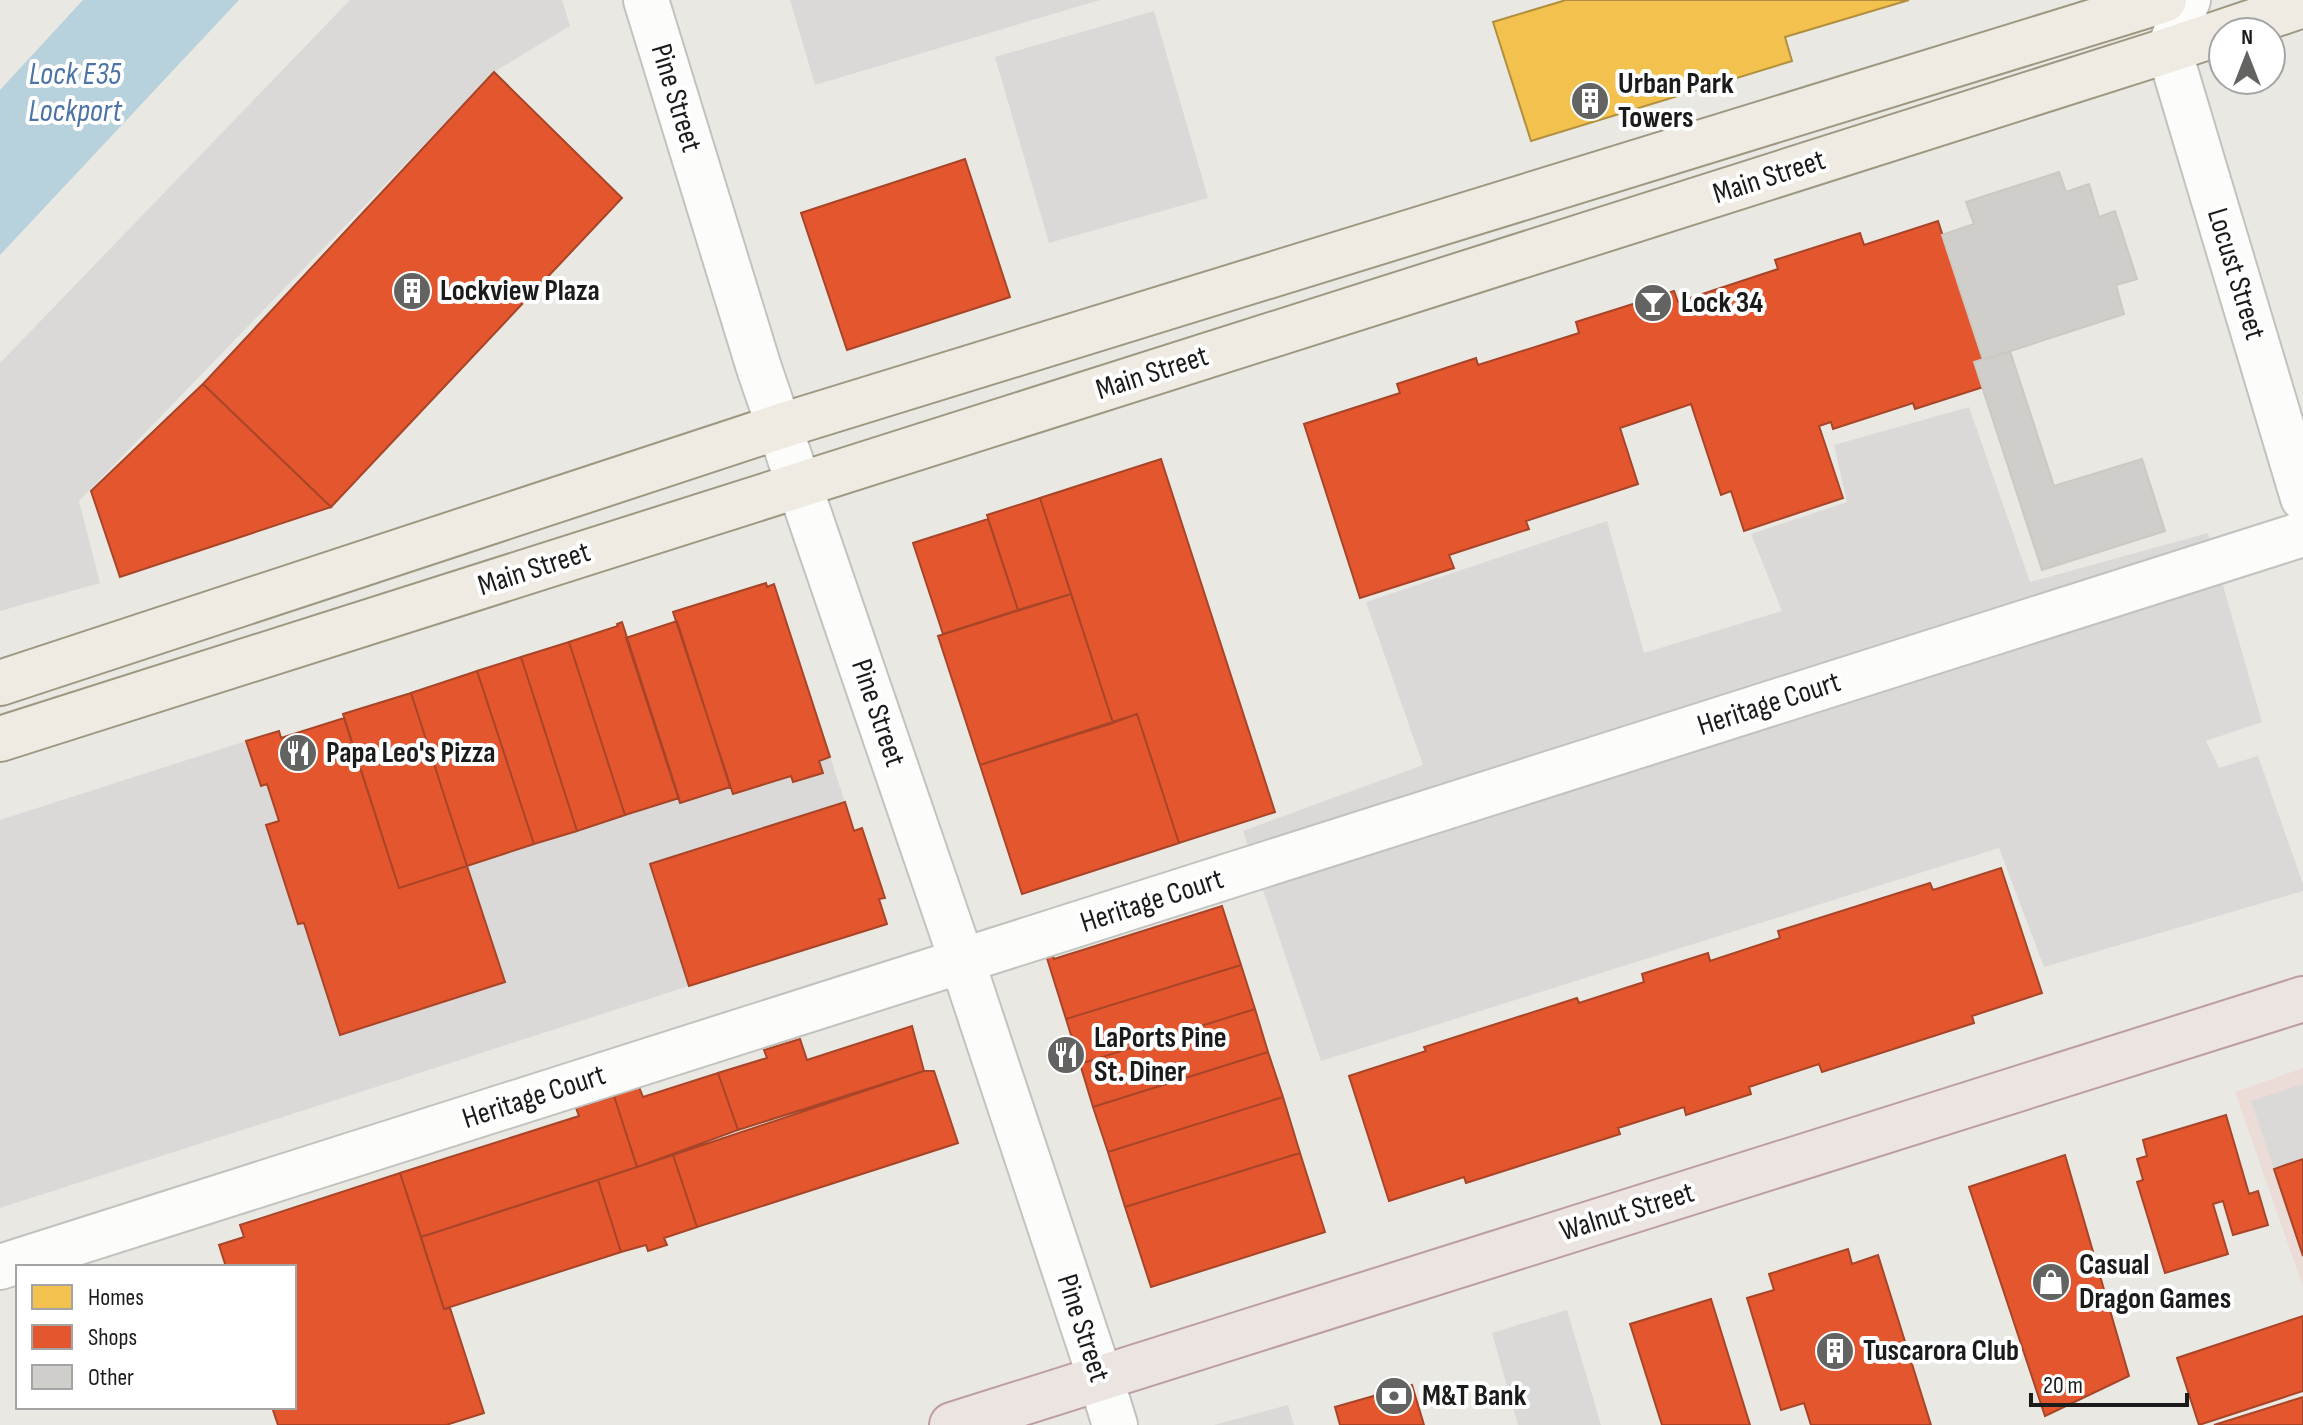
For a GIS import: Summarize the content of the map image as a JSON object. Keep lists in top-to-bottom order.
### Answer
{
  "streets": {
    "highway": ["Walnut Street"],
    "main road": ["Main Street"],
    "street": ["Pine Street", "Locust Street", "Heritage Court"]
  },
  "crossings": [
    ["Pine Street", "Main Street"],
    ["Pine Street", "Heritage Court"],
    ["Pine Street", "Walnut Street"],
    ["Main Street", "Locust Street"]
  ],
  "water": ["Lock E35 Lockport"],
  "places": {
    "building": ["Urban Park Towers", "Lockview Plaza", "Tuscarora Club"],
    "bar": ["Lock 34"],
    "restaurant": ["Papa Leo's Pizza", "LaPorts Pine St. Diner"],
    "shop": ["Casual Dragon Games"],
    "bank": ["M&T Bank"]
  },
  "legend": ["Homes", "Shops", "Other"],
  "scale_bar": "20 m",
  "north": "top"
}
